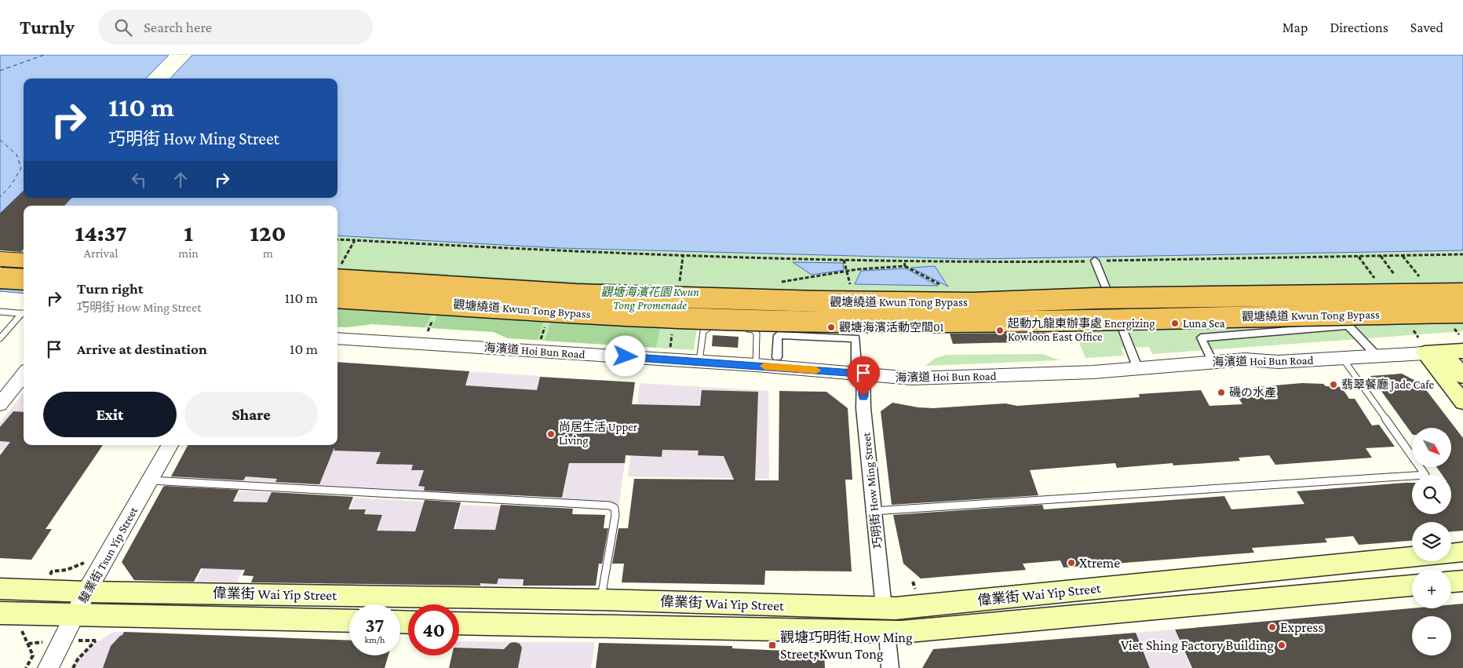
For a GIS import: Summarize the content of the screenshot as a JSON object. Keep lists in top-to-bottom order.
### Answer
{
  "streets": {
    "highway": ["觀塘繞道 Kwun Tong Bypass"],
    "main road": ["海濱道 Hoi Bun Road", "偉業街 Wai Yip Street"],
    "street": ["巧明街 How Ming Street", "駿業街 Tsun Yip Street"]
  },
  "crossings": [
    ["海濱道 Hoi Bun Road", "巧明街 How Ming Street"],
    ["巧明街 How Ming Street", "偉業街 Wai Yip Street"],
    ["駿業街 Tsun Yip Street", "偉業街 Wai Yip Street"]
  ],
  "parks": ["觀塘海濱花園 Kwun Tong Promenade"],
  "places": {
    "other": [
      "Luna Sea",
      "觀塘海濱活動空間01",
      "起動九龍東辦事處 Energizing Kowloon East Office",
      "翡翠餐廳 Jade Cafe",
      "磯の水產",
      "尚居生活 Upper Living",
      "Xtreme",
      "Express",
      "Viet Shing Factory Building"
    ],
    "transit": ["觀塘巧明街 How Ming Street, Kwun Tong"]
  },
  "north": "bottom right",
  "page": {
    "header": "Turnly",
    "search": "Search here",
    "nav": ["Map", "Directions", "Saved"],
    "turn": ["110 m", "巧明街 How Ming Street"],
    "eta": [
      "14:37",
      "Arrival",
      "1",
      "min",
      "120",
      "m"
    ],
    "list": [
      {
        "name": "Turn right",
        "note": "巧明街 How Ming Street",
        "value": "110 m"
      },
      {
        "name": "Arrive at destination",
        "value": "10 m"
      }
    ],
    "buttons": ["Exit", "Share"],
    "map_buttons": ["+", "−"],
    "speed": "37 km/h",
    "limit": "40"
  }
}
